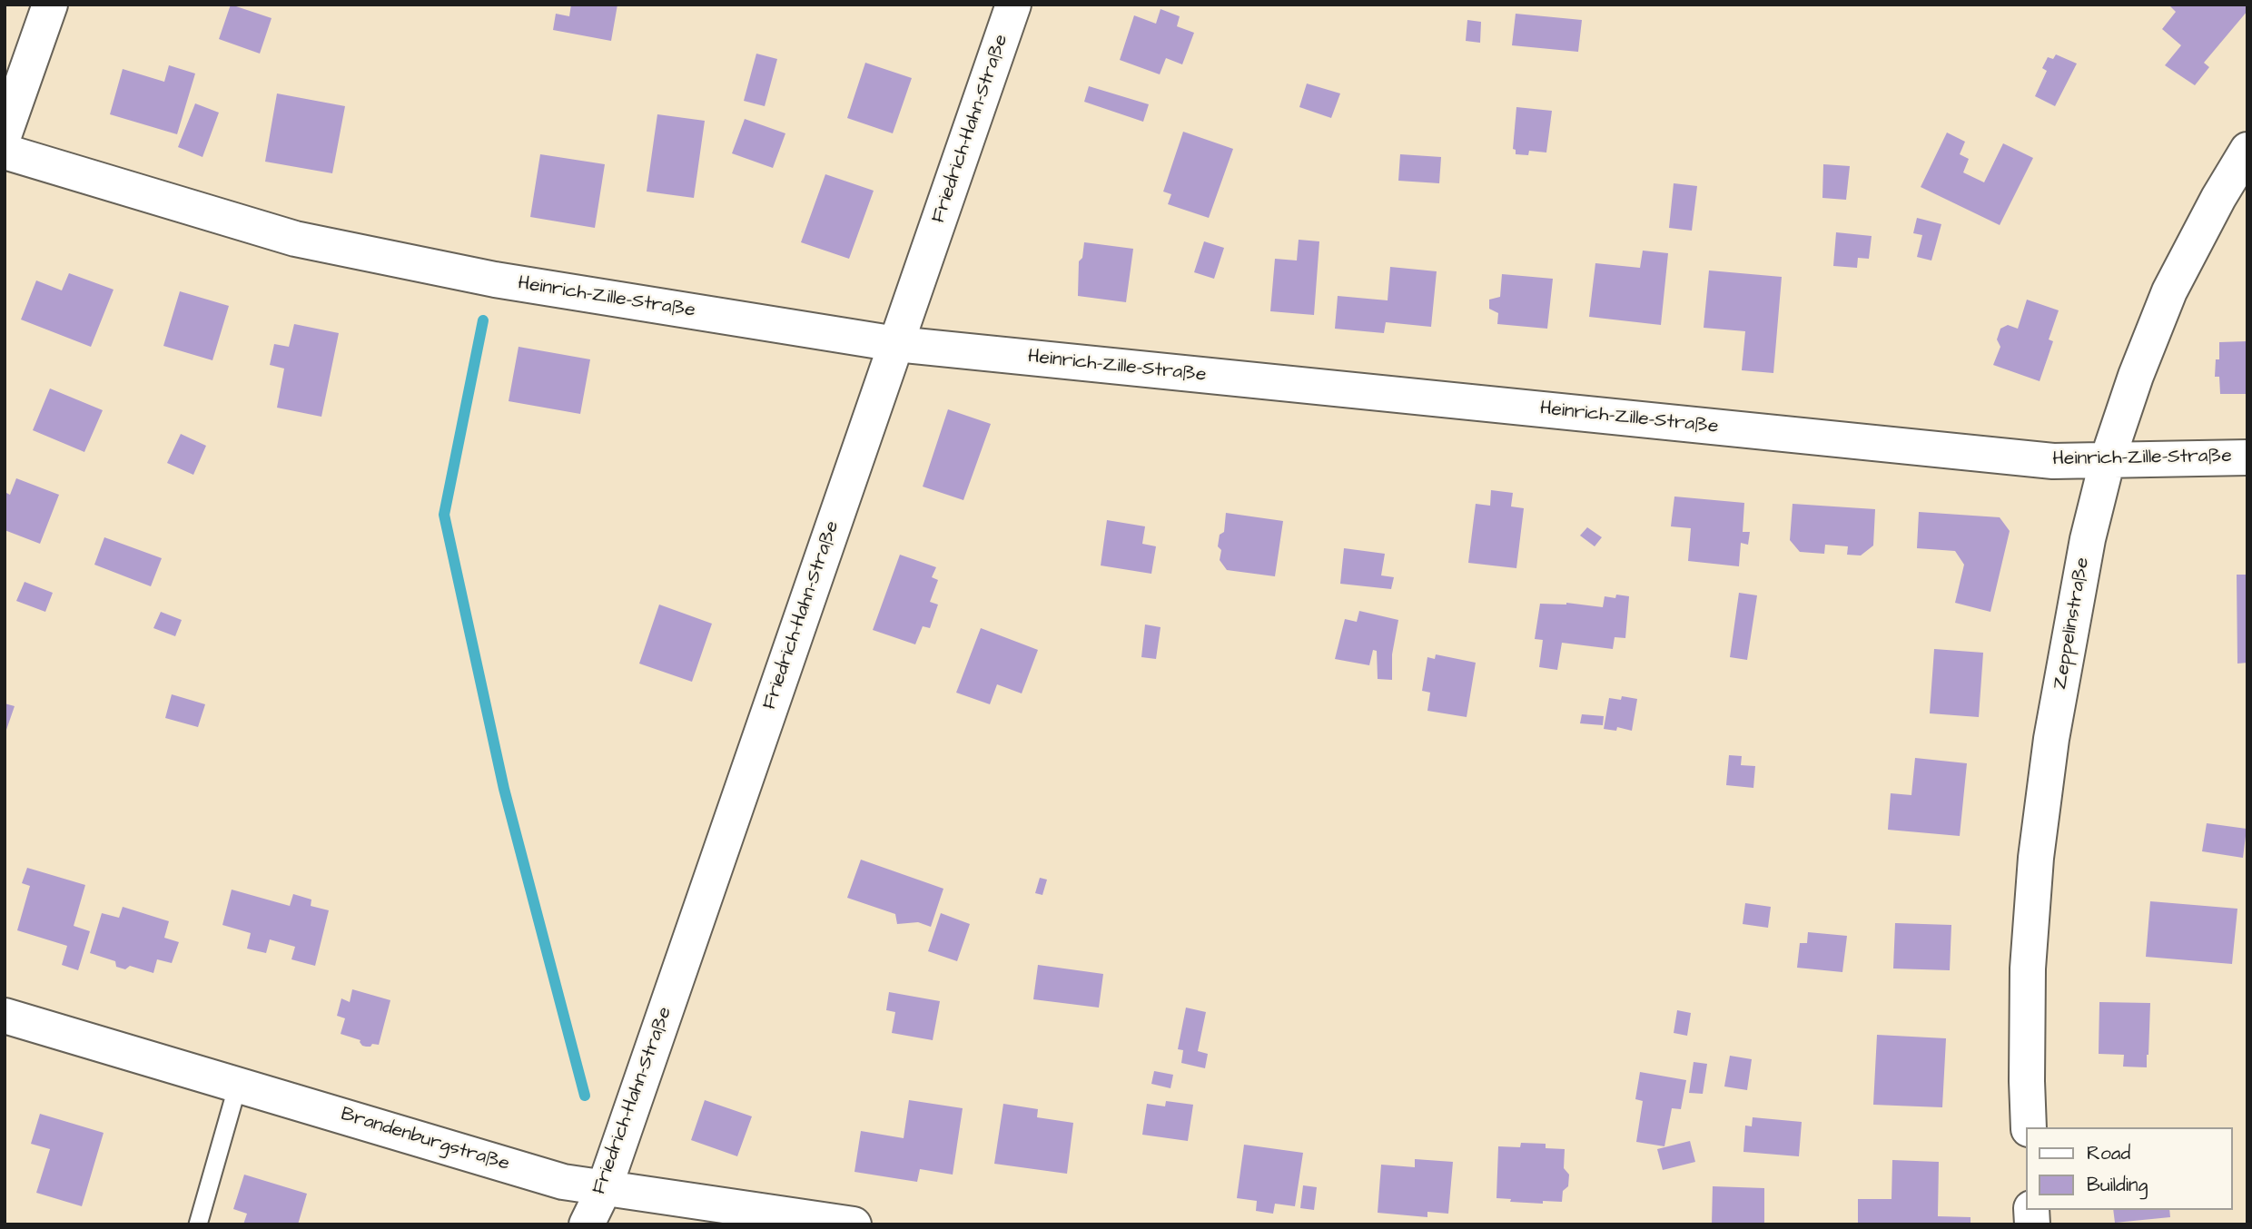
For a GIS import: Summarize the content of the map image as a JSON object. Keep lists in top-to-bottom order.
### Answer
{
  "streets": {
    "street": [
      "Friedrich-Hahn-Straße",
      "Heinrich-Zille-Straße",
      "Zeppelinstraße",
      "Brandenburgstraße"
    ]
  },
  "crossings": [
    ["Friedrich-Hahn-Straße", "Heinrich-Zille-Straße"],
    ["Friedrich-Hahn-Straße", "Brandenburgstraße"],
    ["Heinrich-Zille-Straße", "Zeppelinstraße"]
  ],
  "legend": ["Road", "Building"]
}
